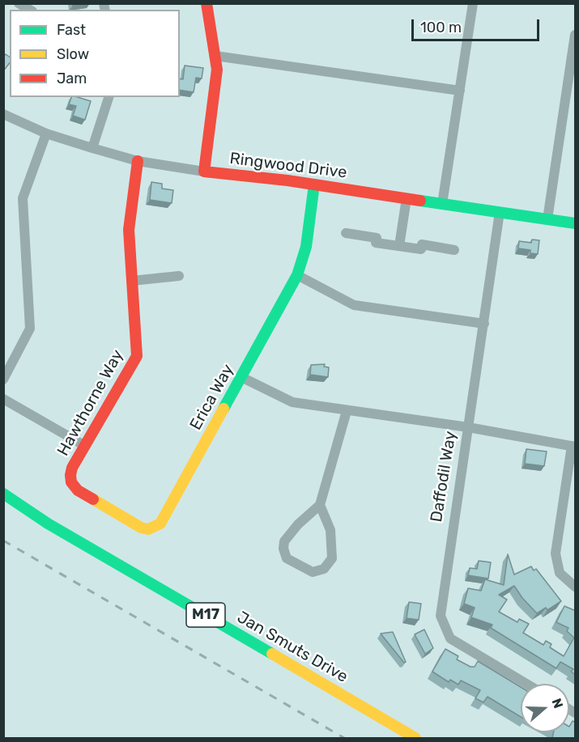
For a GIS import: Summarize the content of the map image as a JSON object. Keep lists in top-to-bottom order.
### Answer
{
  "streets": {
    "street": [
      "Ringwood Drive",
      "Erica Way",
      "Hawthorne Way",
      "Daffodil Way",
      "M17",
      "Jan Smuts Drive"
    ]
  },
  "crossings": [
    ["Ringwood Drive", "Erica Way"],
    ["Ringwood Drive", "Hawthorne Way"],
    ["Ringwood Drive", "Daffodil Way"],
    ["Erica Way", "Hawthorne Way"]
  ],
  "legend": ["Fast", "Slow", "Jam"],
  "scale_bar": "100 m",
  "north": "right"
}
